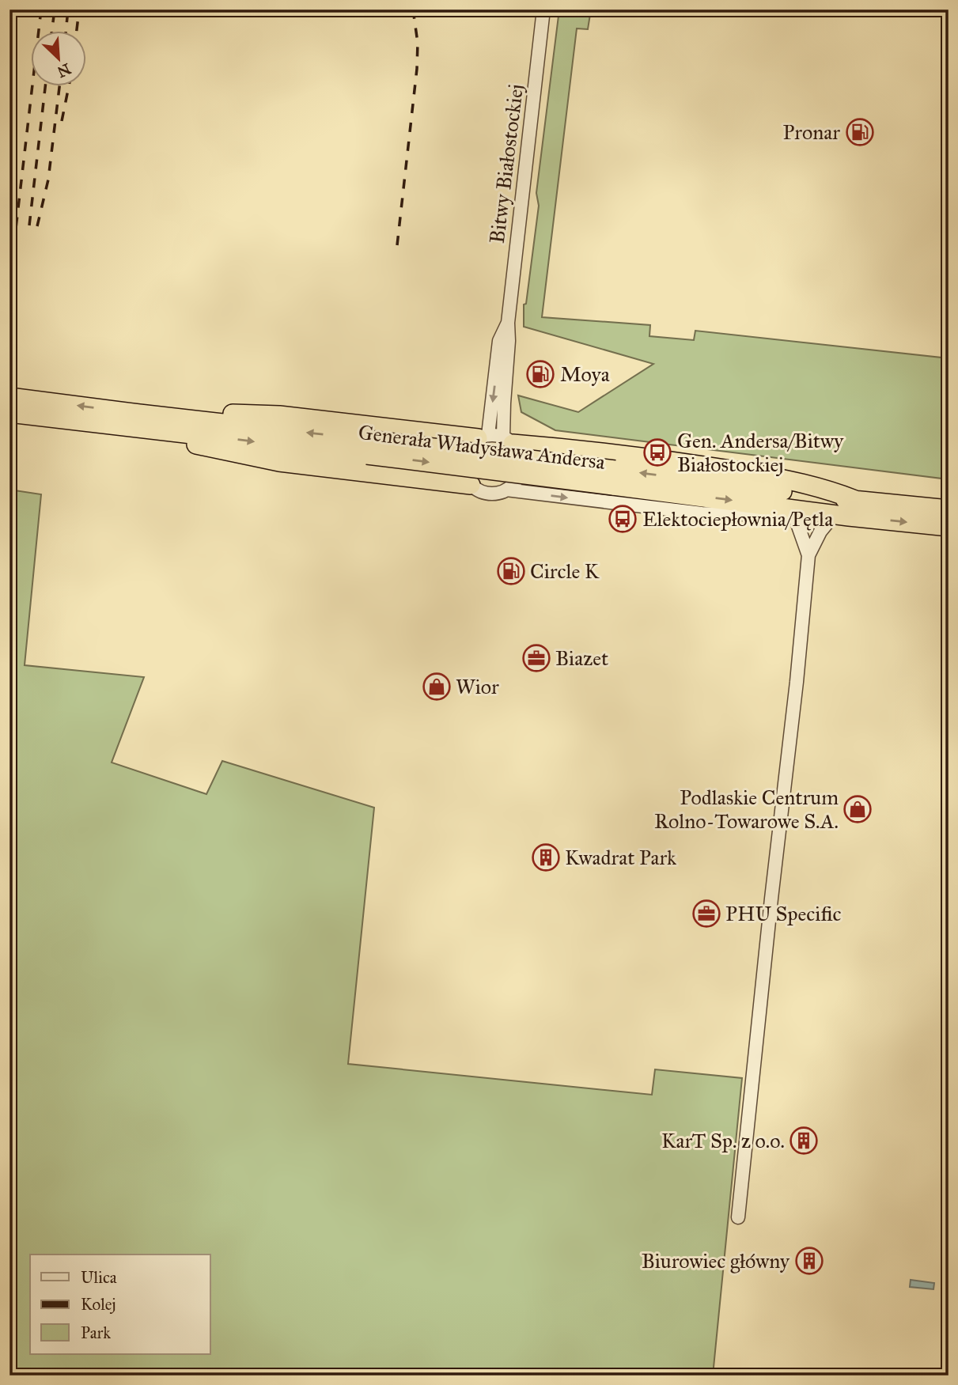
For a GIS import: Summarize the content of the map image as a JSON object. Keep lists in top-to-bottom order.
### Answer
{
  "streets": {
    "highway": ["Generała Władysława Andersa"],
    "street": ["Bitwy Białostockiej"]
  },
  "places": {
    "fuel station": ["Pronar", "Moya", "Circle K"],
    "bus stop": ["Gen. Andersa/Bitwy Białostockiej", "Elektociepłownia/Pętla"],
    "office": ["Biazet", "PHU Specific"],
    "shop": ["Wior", "Podlaskie Centrum Rolno-Towarowe S.A."],
    "building": ["Kwadrat Park", "KarT Sp. z o.o.", "Biurowiec główny"]
  },
  "legend": ["Ulica", "Kolej", "Park"],
  "north": "bottom right"
}
